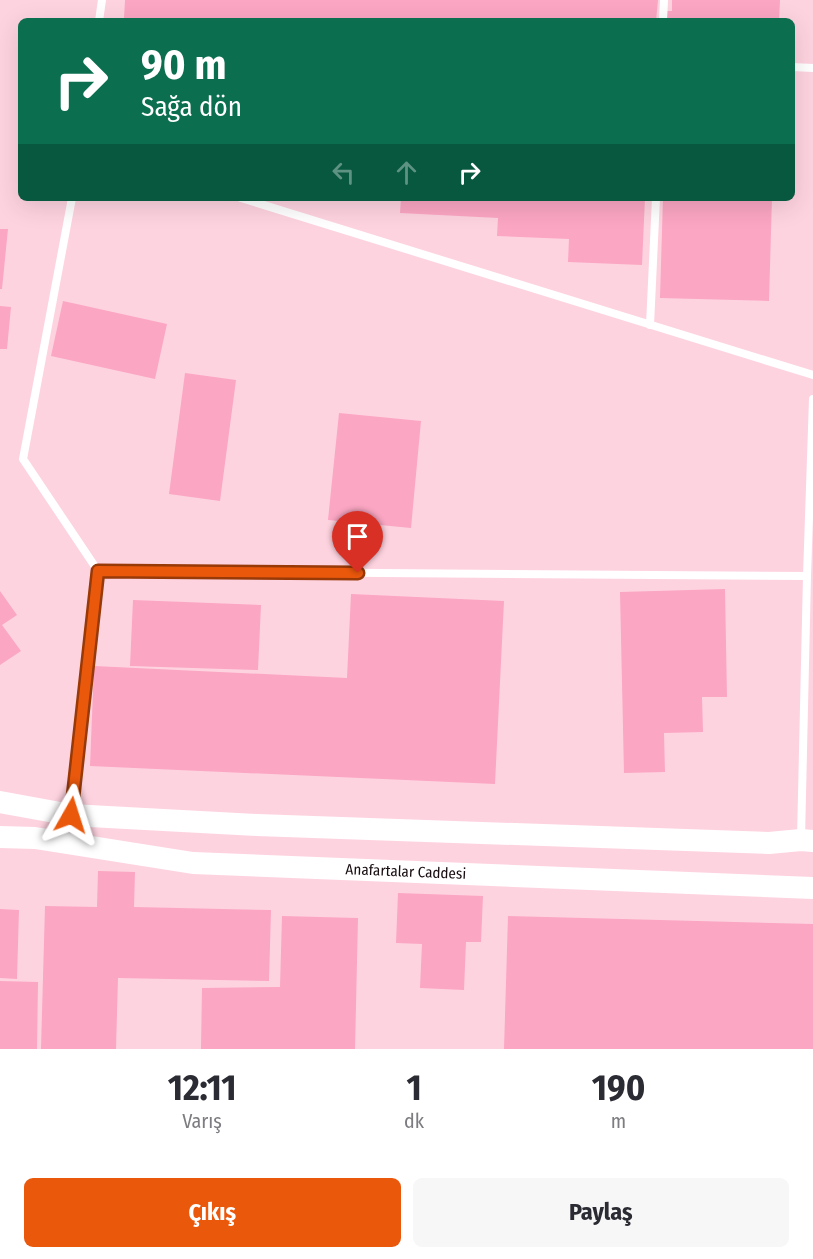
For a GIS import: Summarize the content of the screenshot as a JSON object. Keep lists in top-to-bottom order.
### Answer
{
  "streets": {
    "main road": ["Anafartalar Caddesi"]
  },
  "page": {
    "turn": ["90 m", "Sağa dön"],
    "eta": [
      "12:11",
      "Varış",
      "1",
      "dk",
      "190",
      "m"
    ],
    "buttons": ["Çıkış", "Paylaş"]
  }
}
